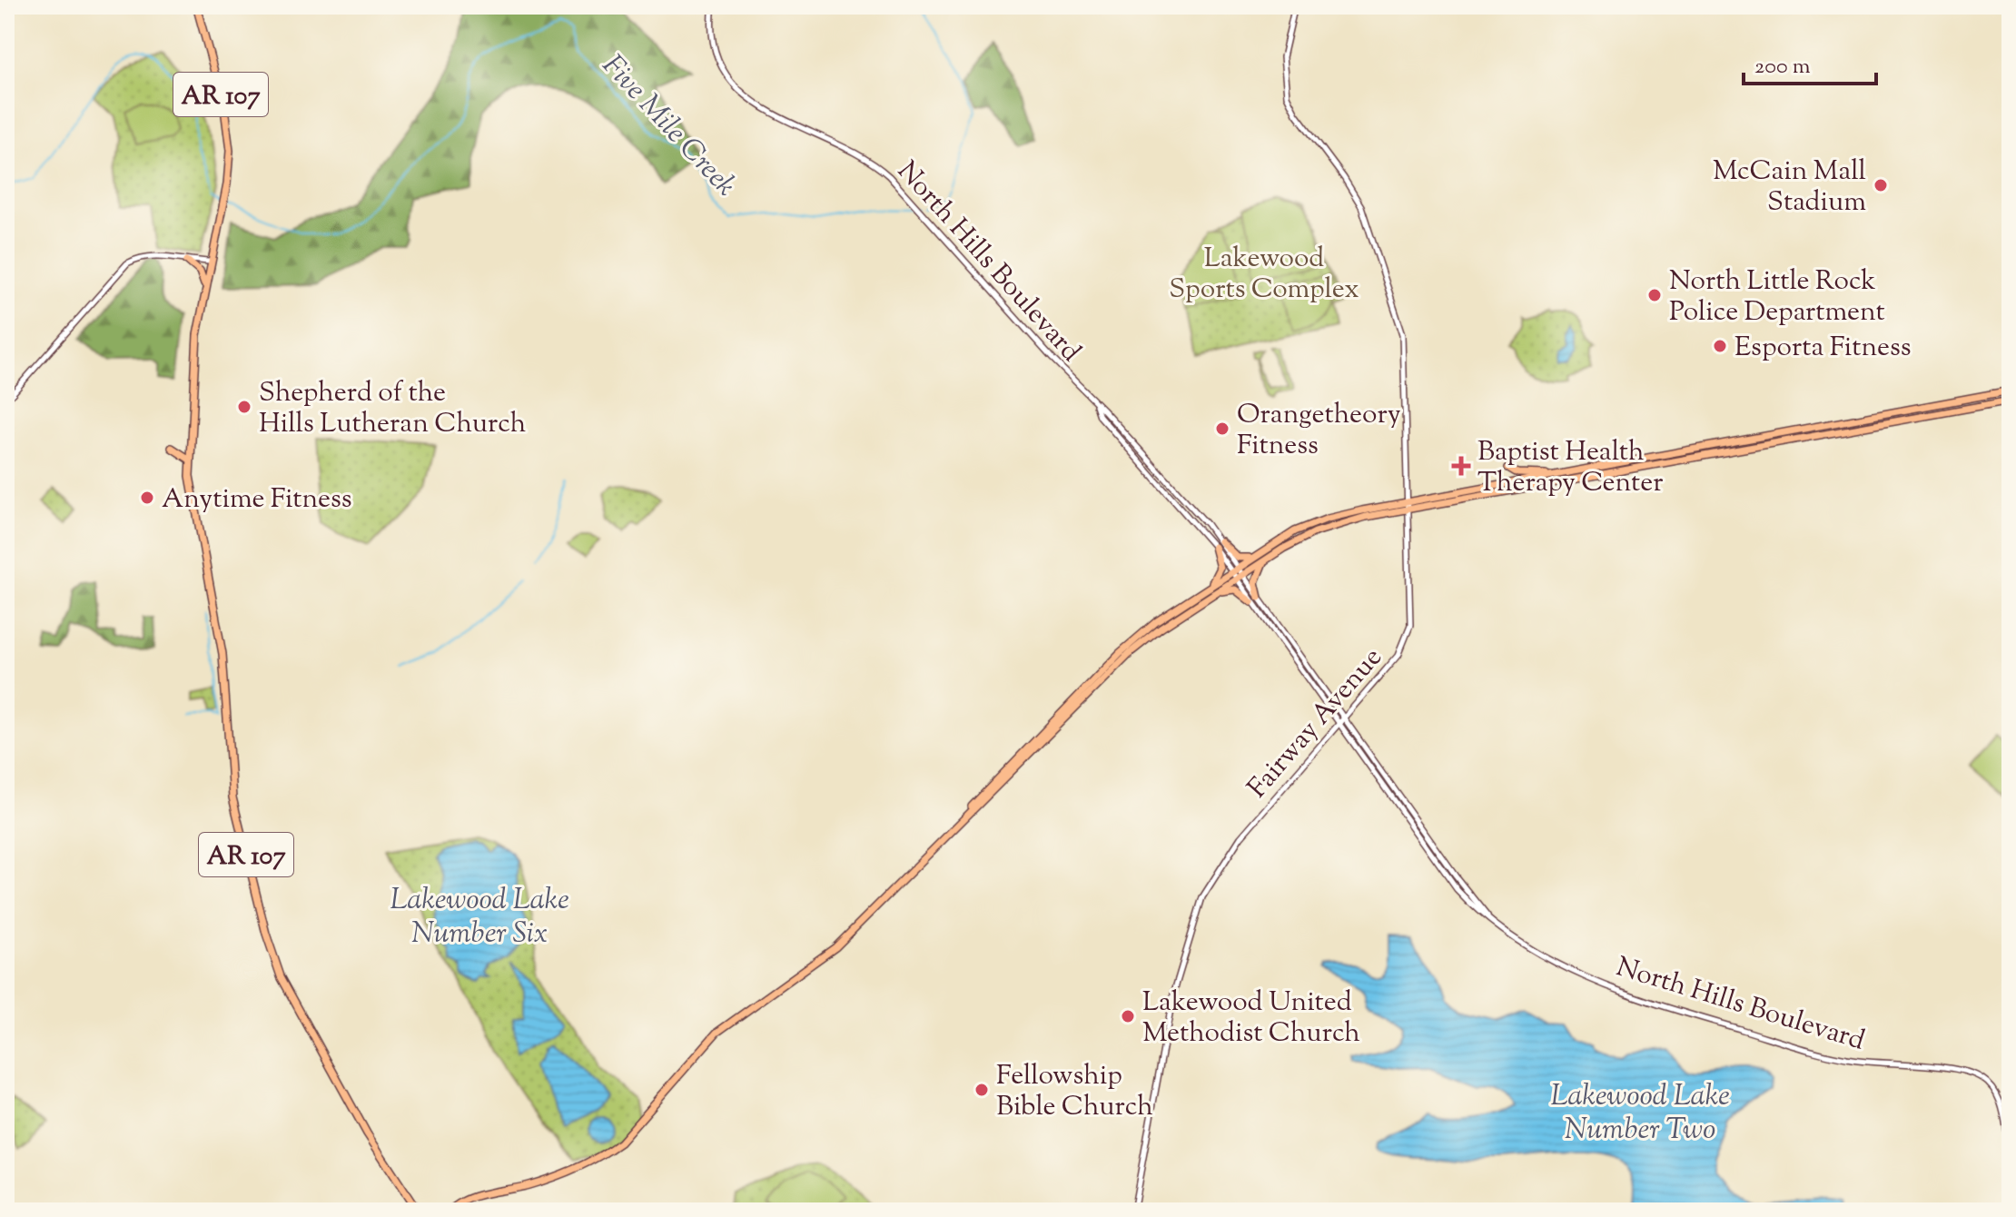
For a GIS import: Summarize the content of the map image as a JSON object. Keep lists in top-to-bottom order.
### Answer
{
  "streets": {
    "main road": ["AR 107"],
    "street": ["North Hills Boulevard", "Fairway Avenue"]
  },
  "crossings": [
    ["North Hills Boulevard", "Fairway Avenue"]
  ],
  "water": ["Five Mile Creek", "Lakewood Lake Number Six", "Lakewood Lake Number Two"],
  "parks": ["Lakewood Sports Complex"],
  "places": {
    "other": [
      "McCain Mall Stadium",
      "North Little Rock Police Department",
      "Esporta Fitness",
      "Shepherd of the Hills Lutheran Church",
      "Orangetheory Fitness",
      "Anytime Fitness",
      "Lakewood United Methodist Church",
      "Fellowship Bible Church"
    ],
    "health": ["Baptist Health Therapy Center"]
  },
  "scale_bar": "200 m"
}
